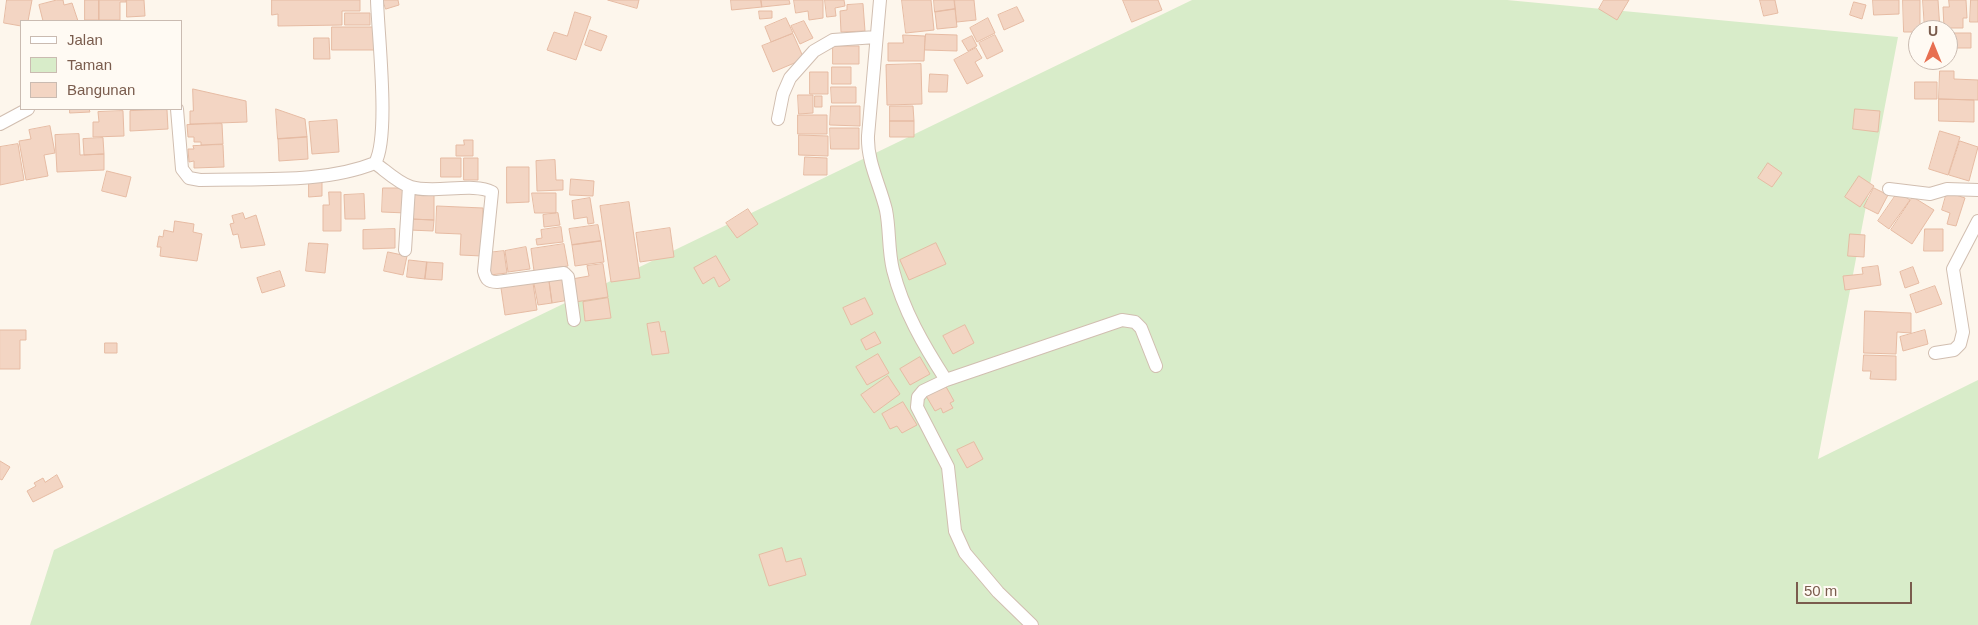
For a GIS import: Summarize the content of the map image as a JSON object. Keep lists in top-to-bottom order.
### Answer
{
  "legend": ["Jalan", "Taman", "Bangunan"],
  "scale_bar": "50 m",
  "north": "top"
}
